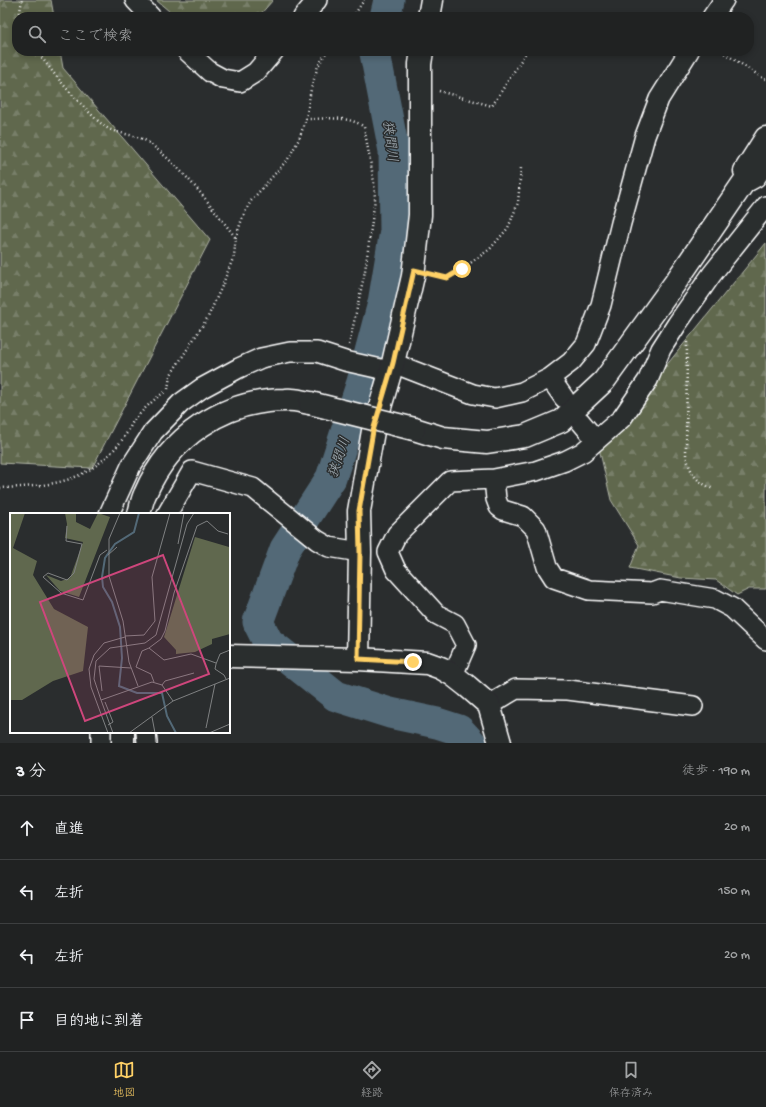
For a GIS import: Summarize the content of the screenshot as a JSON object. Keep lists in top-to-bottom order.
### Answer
{
  "water": ["狭間川"],
  "page": {
    "search": "ここで検索",
    "heading": ["3 分", "徒歩 · 190 m"],
    "list": [
      ["直進", "20 m"],
      ["左折", "150 m"],
      ["左折", "20 m"],
      "目的地に到着"
    ],
    "nav": ["地図", "経路", "保存済み"]
  }
}
